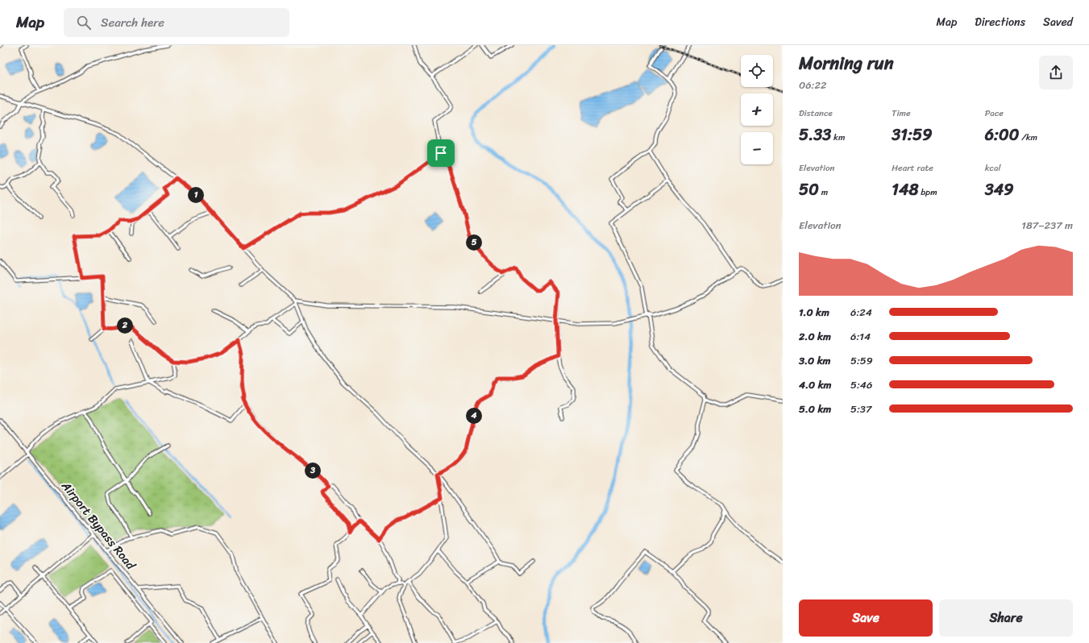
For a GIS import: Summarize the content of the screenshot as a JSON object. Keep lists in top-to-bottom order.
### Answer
{
  "streets": {
    "street": ["Airport Bypass Road"]
  },
  "page": {
    "header": "Map",
    "search": "Search here",
    "nav": ["Map", "Directions", "Saved"],
    "heading": ["Morning run", "06:22"],
    "map_buttons": ["+", "−"],
    "stats": [
      ["Distance", "5.33 km"],
      ["Time", "31:59"],
      ["Pace", "6:00 /km"],
      ["Elevation", "50 m"],
      ["Heart rate", "148 bpm"],
      ["kcal", "349"]
    ],
    "pins": [
      "1",
      "5",
      "2",
      "4",
      "3"
    ],
    "chart": ["Elevation", "187–237 m"],
    "list": [
      {
        "name": "1.0 km",
        "note": "6:24"
      },
      {
        "name": "2.0 km",
        "note": "6:14"
      },
      {
        "name": "3.0 km",
        "note": "5:59"
      },
      {
        "name": "4.0 km",
        "note": "5:46"
      },
      {
        "name": "5.0 km",
        "note": "5:37"
      }
    ],
    "buttons": ["Save", "Share"]
  }
}
